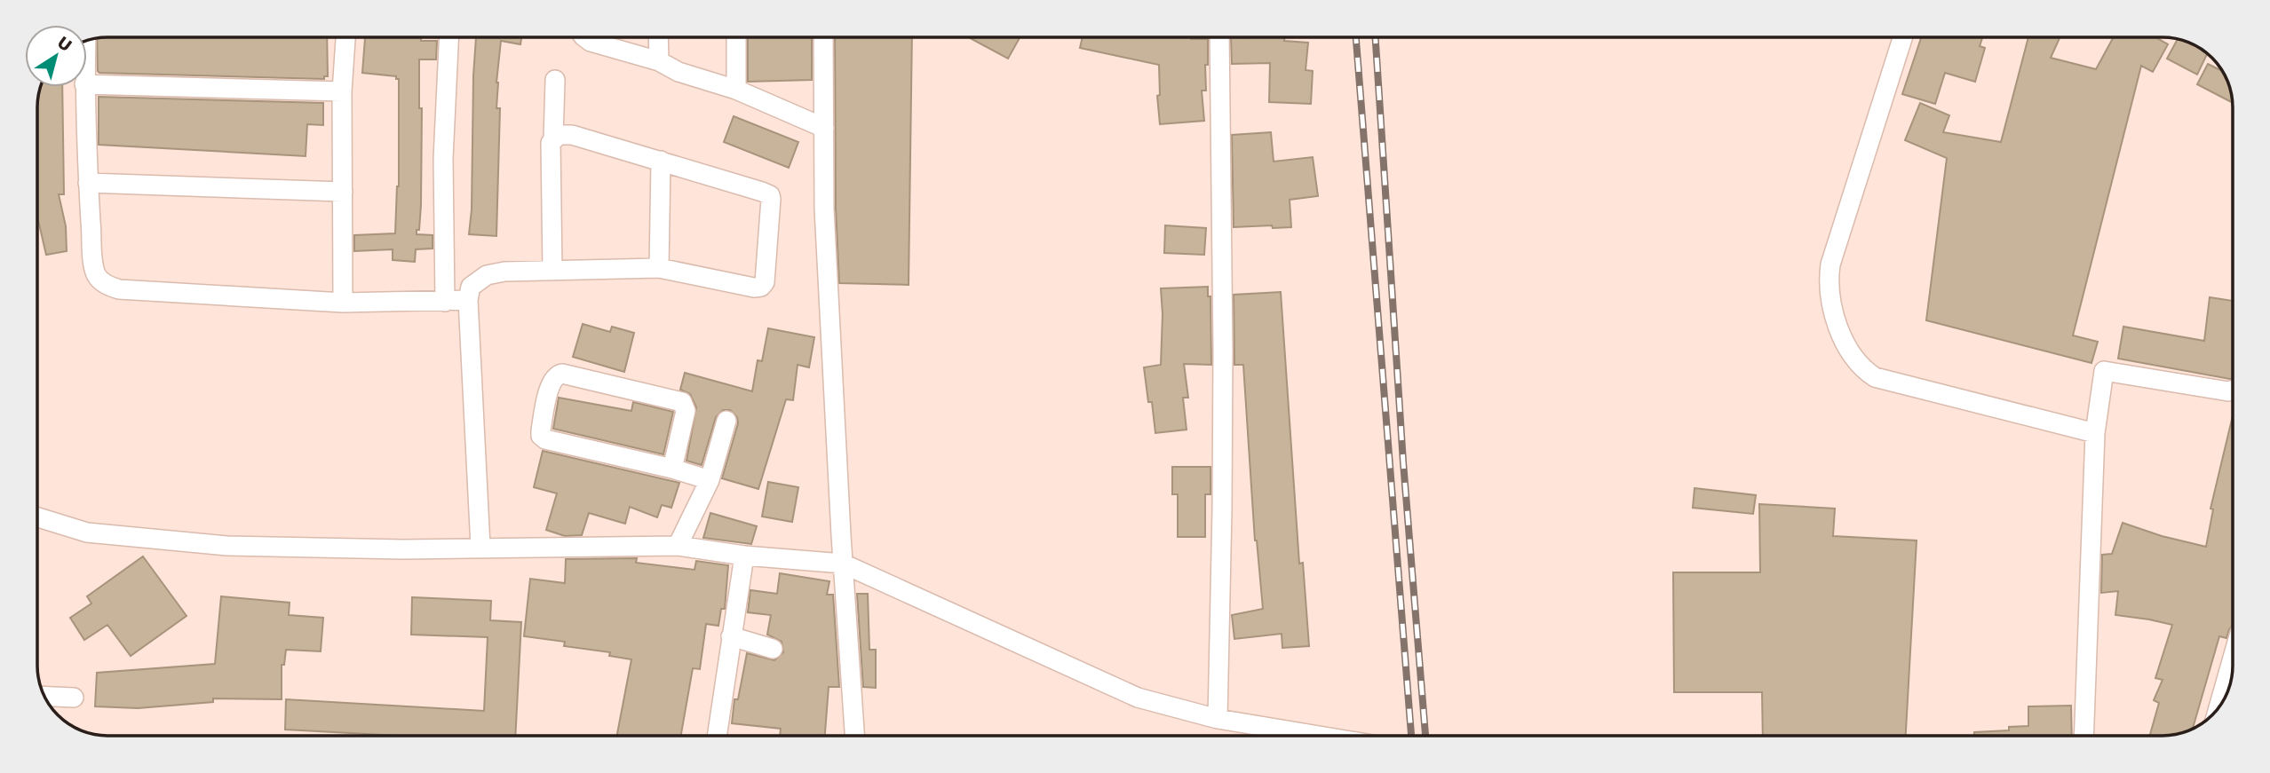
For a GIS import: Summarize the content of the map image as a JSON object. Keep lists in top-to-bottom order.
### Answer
{
  "north": "top right"
}
